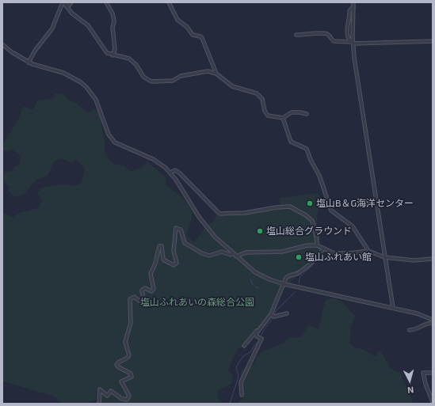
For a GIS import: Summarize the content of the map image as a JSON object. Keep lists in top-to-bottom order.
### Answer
{
  "parks": ["塩山ふれあいの森総合公園"],
  "places": ["塩山B＆G海洋センター", "塩山総合グラウンド", "塩山ふれあい館"],
  "north": "bottom"
}
